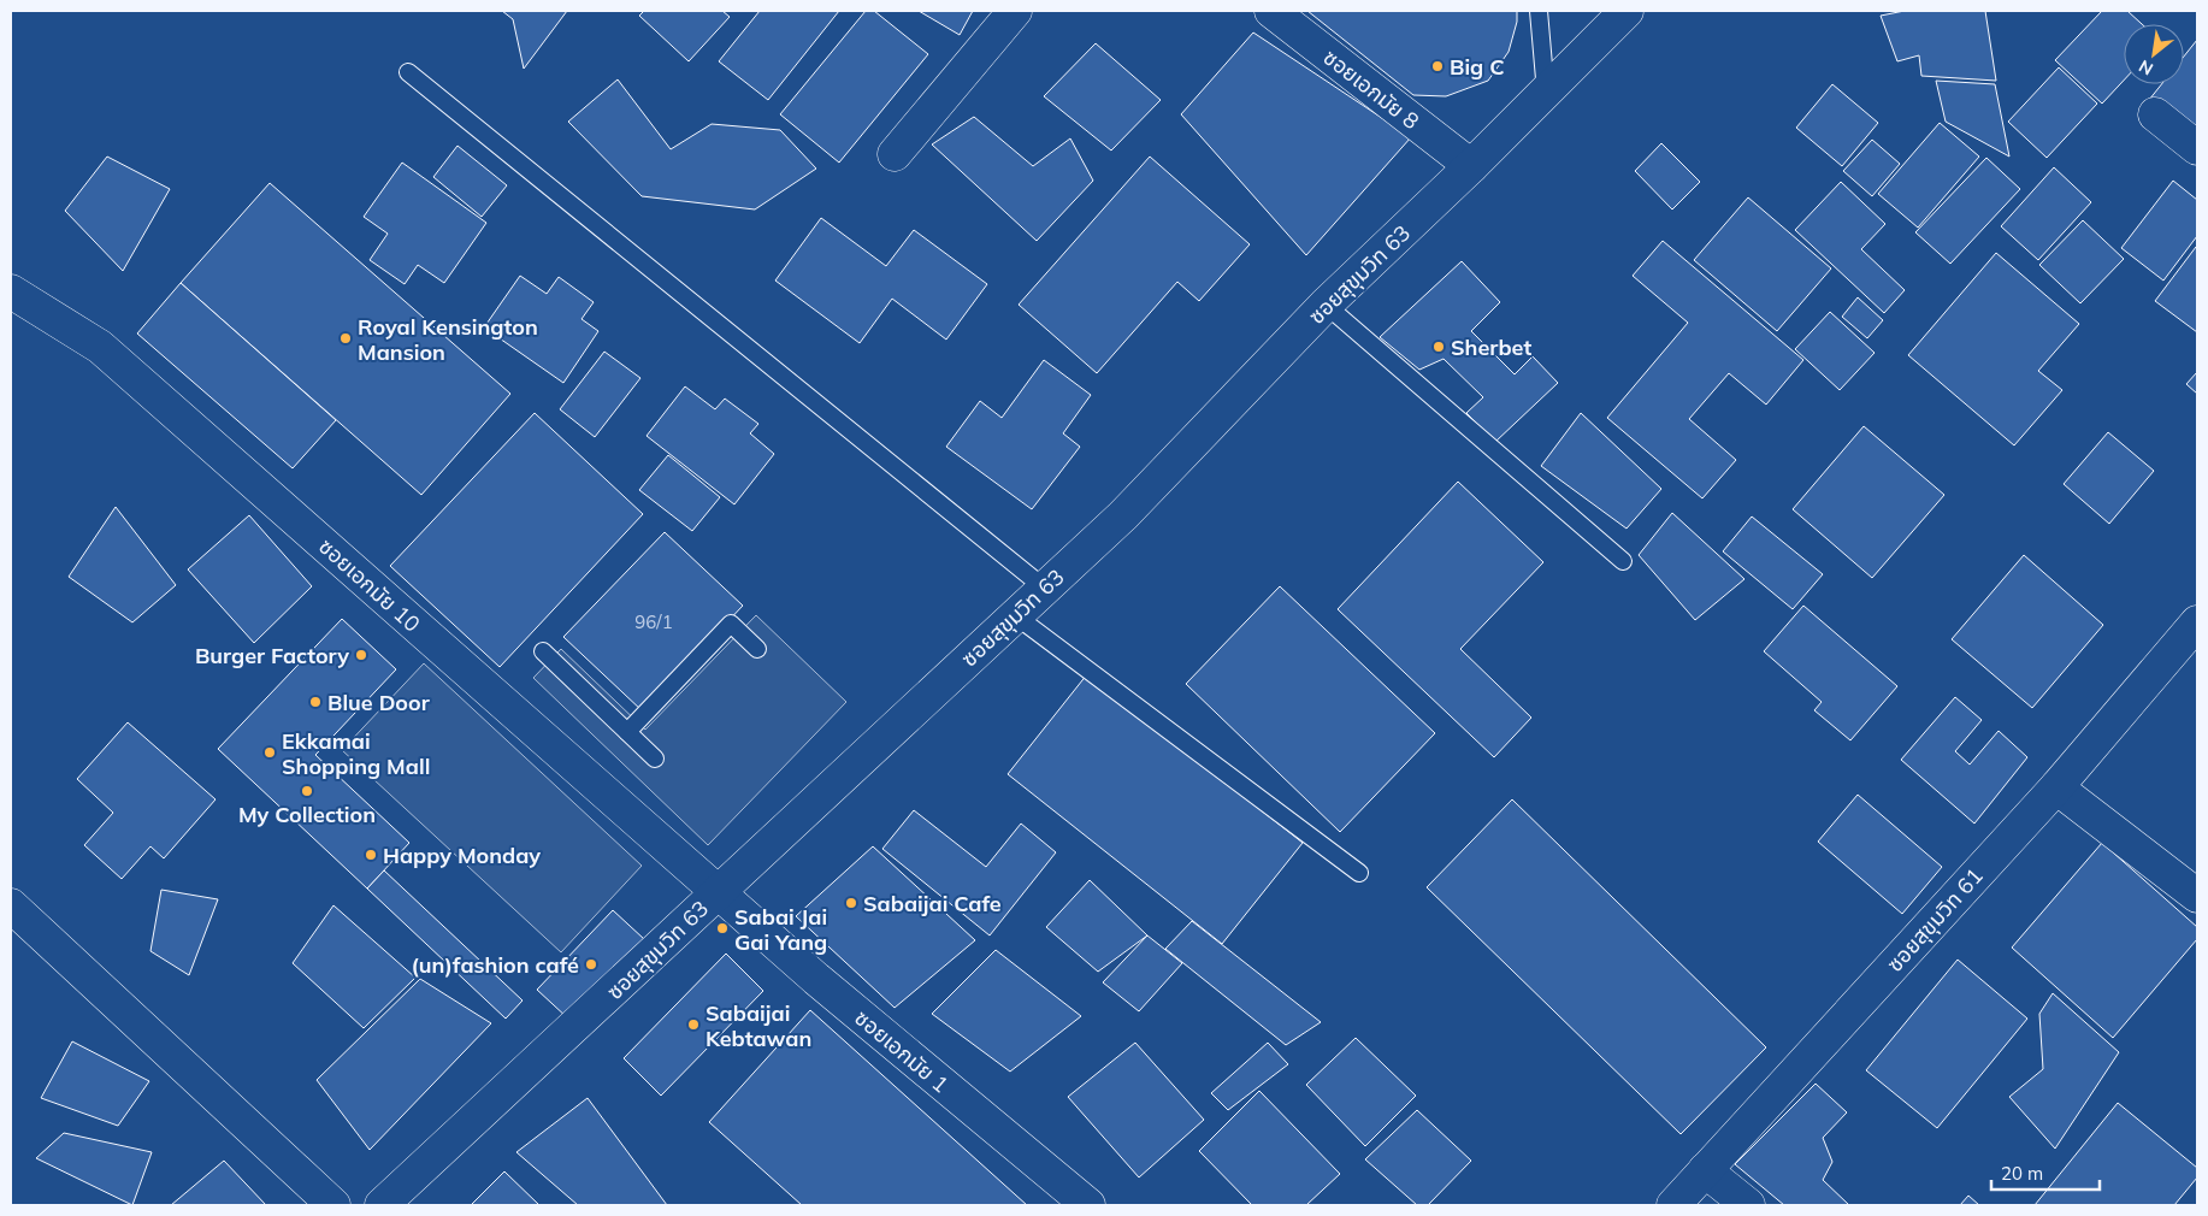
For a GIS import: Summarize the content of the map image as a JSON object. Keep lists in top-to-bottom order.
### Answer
{
  "streets": {
    "street": [
      "ซอยเอกมัย 8",
      "ซอยสุขุมวิท 63",
      "ซอยเอกมัย 10",
      "ซอยสุขุมวิท 61",
      "ซอยเอกมัย 1"
    ]
  },
  "crossings": [
    ["ซอยเอกมัย 8", "ซอยสุขุมวิท 63"],
    ["ซอยสุขุมวิท 63", "ซอยเอกมัย 10"],
    ["ซอยสุขุมวิท 63", "ซอยเอกมัย 1"],
    ["ซอยเอกมัย 10", "ซอยเอกมัย 1"]
  ],
  "places": [
    "Big C",
    "Royal Kensington Mansion",
    "Sherbet",
    "Burger Factory",
    "Blue Door",
    "Ekkamai Shopping Mall",
    "My Collection",
    "Happy Monday",
    "Sabaijai Cafe",
    "Sabai Jai Gai Yang",
    "(un)fashion café",
    "Sabaijai Kebtawan"
  ],
  "house_numbers": ["96/1"],
  "scale_bar": "20 m",
  "north": "bottom left"
}
